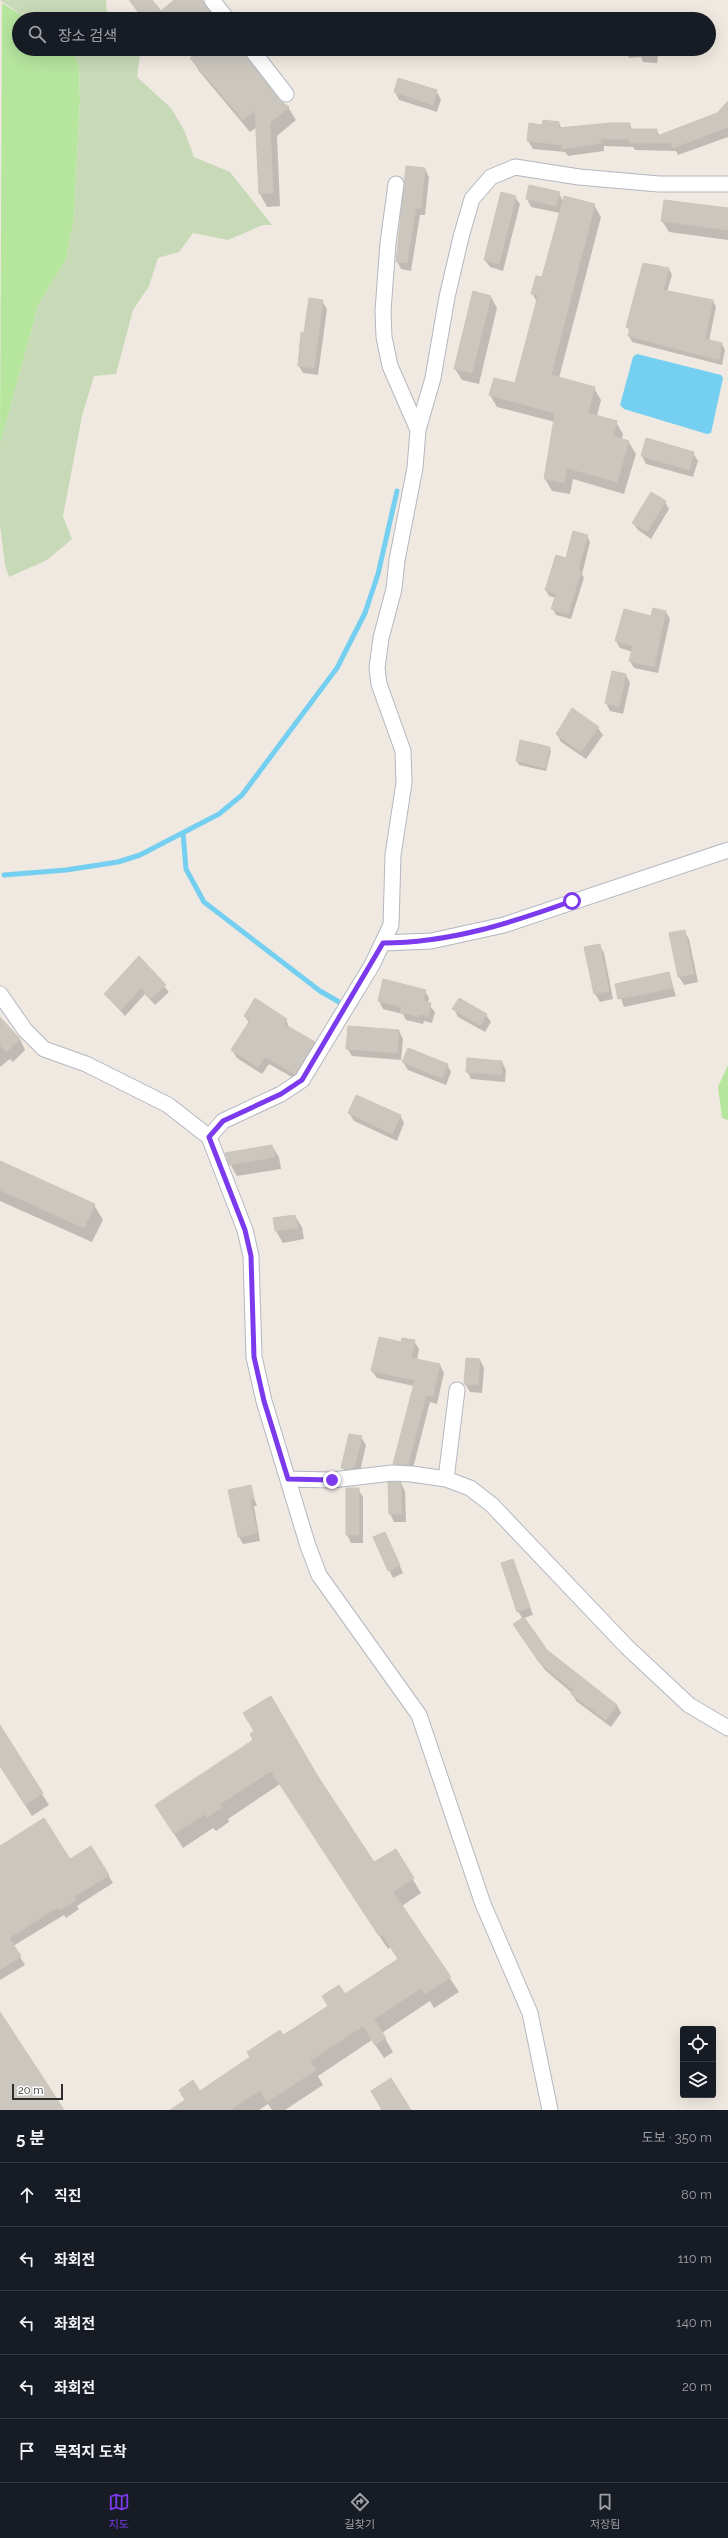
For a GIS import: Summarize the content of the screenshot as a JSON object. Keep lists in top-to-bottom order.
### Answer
{
  "scale_bar": "20 m",
  "page": {
    "search": "장소 검색",
    "scale": "20 m",
    "heading": ["5 분", "도보 · 350 m"],
    "list": [
      ["직진", "80 m"],
      ["좌회전", "110 m"],
      ["좌회전", "140 m"],
      ["좌회전", "20 m"],
      "목적지 도착"
    ],
    "nav": ["지도", "길찾기", "저장됨"]
  }
}
